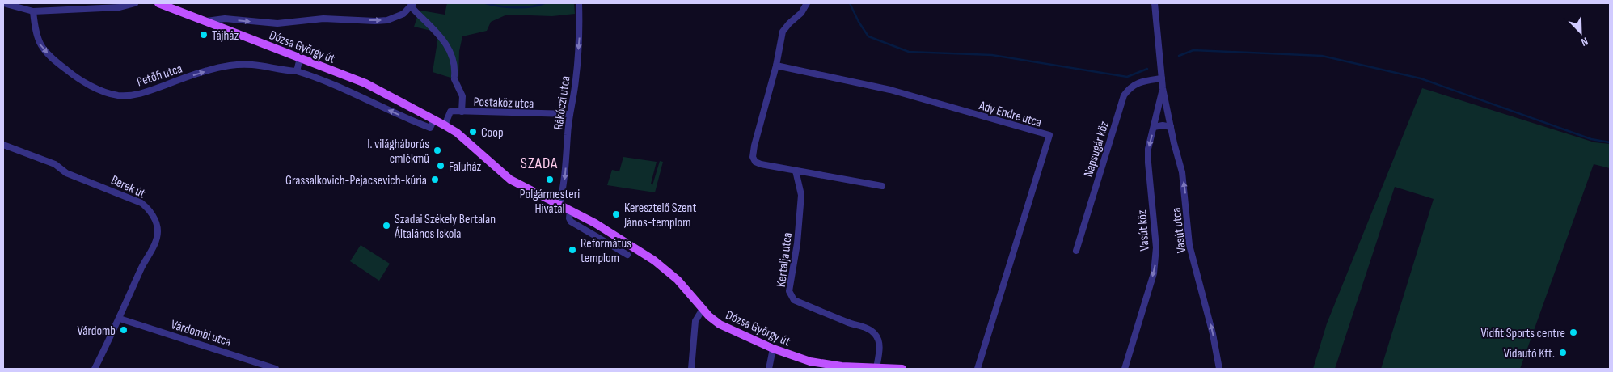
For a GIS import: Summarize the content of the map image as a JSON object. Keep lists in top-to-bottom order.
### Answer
{
  "streets": {
    "main road": ["Dózsa György út"],
    "street": [
      "Petőfi utca",
      "Postaköz utca",
      "Rákóczi utca",
      "Ady Endre utca",
      "Napsugár köz",
      "Berek út",
      "Vasút köz",
      "Vasút utca",
      "Kertalja utca",
      "Várdombi utca"
    ]
  },
  "crossings": [
    ["Dózsa György út", "Petőfi utca"],
    ["Dózsa György út", "Postaköz utca"],
    ["Dózsa György út", "Rákóczi utca"],
    ["Dózsa György út", "Kertalja utca"],
    ["Postaköz utca", "Rákóczi utca"],
    ["Berek út", "Várdombi utca"],
    ["Vasút köz", "Vasút utca"]
  ],
  "one_way": ["Rákóczi utca", "Vasút köz", "Vasút utca"],
  "districts": ["SZADA"],
  "places": [
    "Tájház",
    "Coop",
    "I. világháborús emlékmű",
    "Faluház",
    "Grassalkovich-Pejacsevich-kúria",
    "Polgármesteri Hivatal",
    "Keresztelő Szent János-templom",
    "Szadai Székely Bertalan Általános Iskola",
    "Református templom",
    "Várdomb",
    "Vidfit Sports centre",
    "Vidautó Kft."
  ],
  "north": "bottom right"
}
